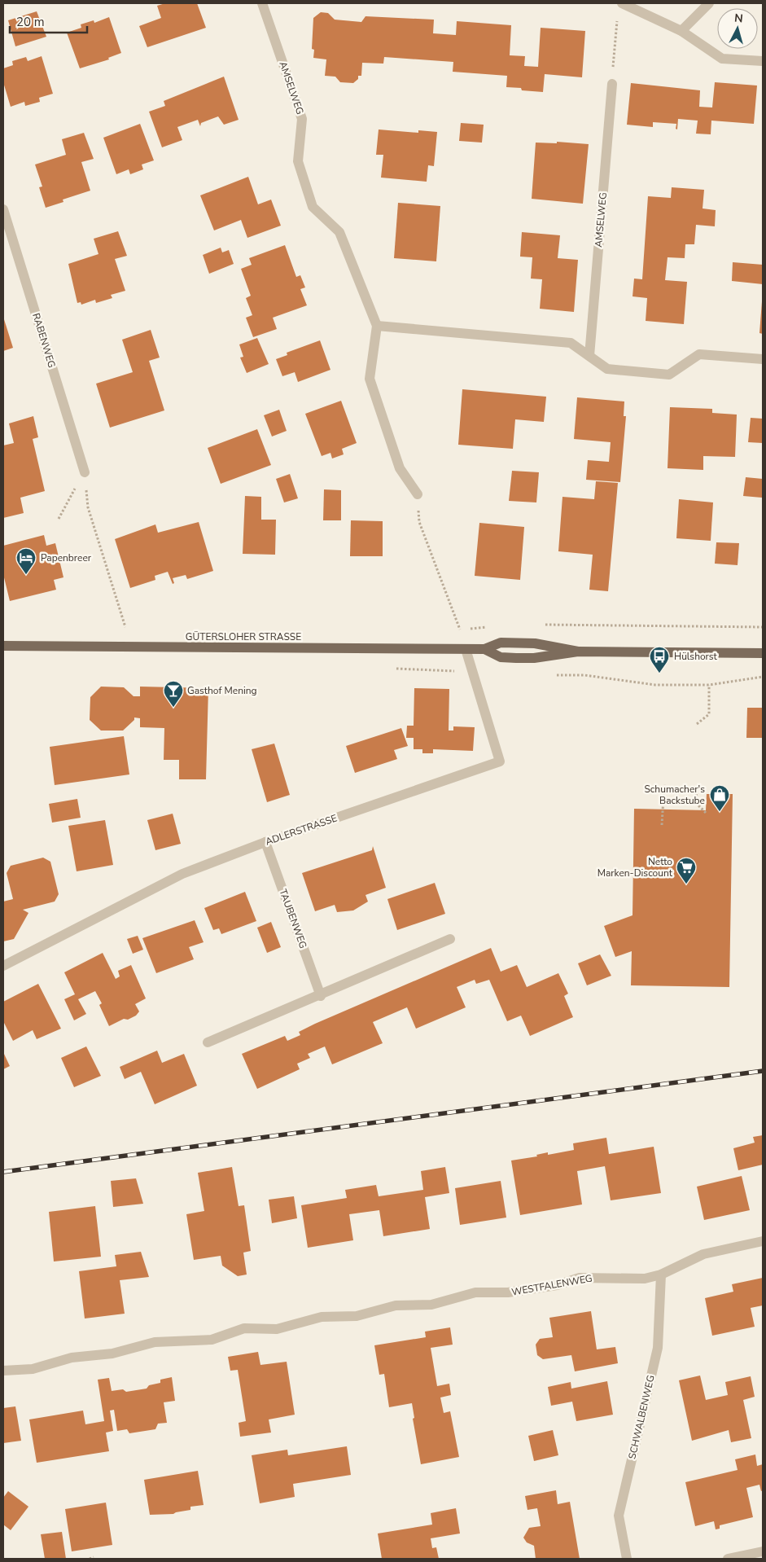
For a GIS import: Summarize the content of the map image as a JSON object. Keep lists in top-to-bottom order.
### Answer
{
  "streets": {
    "main road": ["GÜTERSLOHER STRASSE"],
    "street": [
      "AMSELWEG",
      "RABENWEG",
      "ADLERSTRASSE",
      "TAUBENWEG",
      "WESTFALENWEG",
      "SCHWALBENWEG"
    ]
  },
  "crossings": [
    ["GÜTERSLOHER STRASSE", "ADLERSTRASSE"],
    ["ADLERSTRASSE", "TAUBENWEG"],
    ["WESTFALENWEG", "SCHWALBENWEG"]
  ],
  "places": {
    "hotel": ["Papenbreer"],
    "bus stop": ["Hülshorst"],
    "bar": ["Gasthof Mening"],
    "shop": ["Schumacher's Backstube"],
    "supermarket": ["Netto Marken-Discount"]
  },
  "scale_bar": "20 m",
  "north": "top"
}
